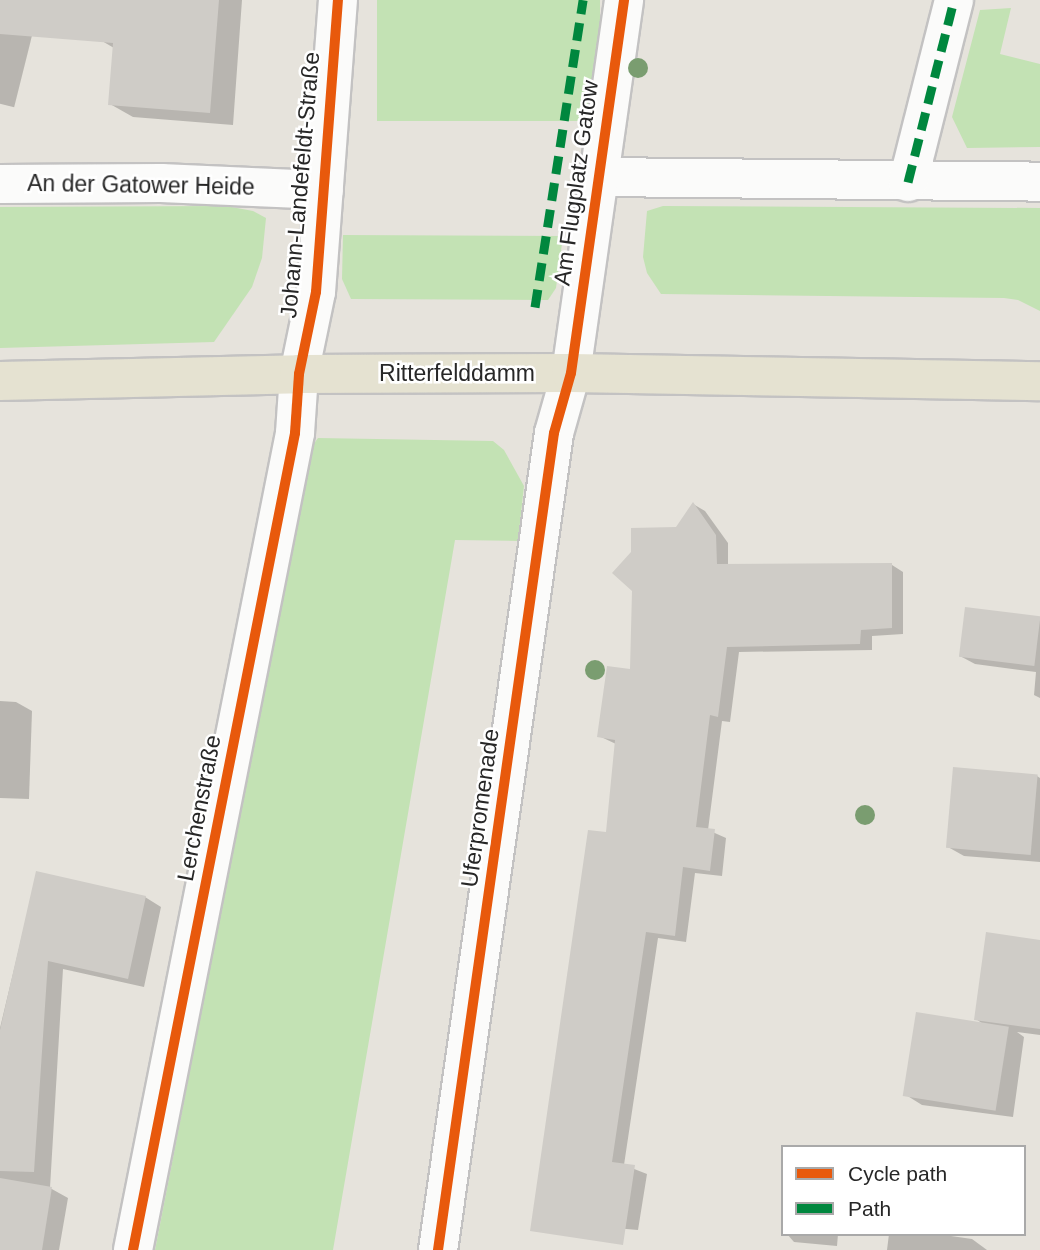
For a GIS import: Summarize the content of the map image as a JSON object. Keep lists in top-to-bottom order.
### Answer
{
  "streets": {
    "main road": ["Ritterfelddamm"],
    "street": [
      "Am Flugplatz Gatow",
      "An der Gatower Heide",
      "Johann-Landefeldt-Straße",
      "Lerchenstraße",
      "Uferpromenade"
    ]
  },
  "crossings": [
    ["Am Flugplatz Gatow", "Ritterfelddamm"],
    ["Am Flugplatz Gatow", "Uferpromenade"],
    ["An der Gatower Heide", "Johann-Landefeldt-Straße"],
    ["Johann-Landefeldt-Straße", "Ritterfelddamm"],
    ["Johann-Landefeldt-Straße", "Lerchenstraße"],
    ["Ritterfelddamm", "Lerchenstraße"],
    ["Ritterfelddamm", "Uferpromenade"]
  ],
  "legend": ["Cycle path", "Path"]
}
